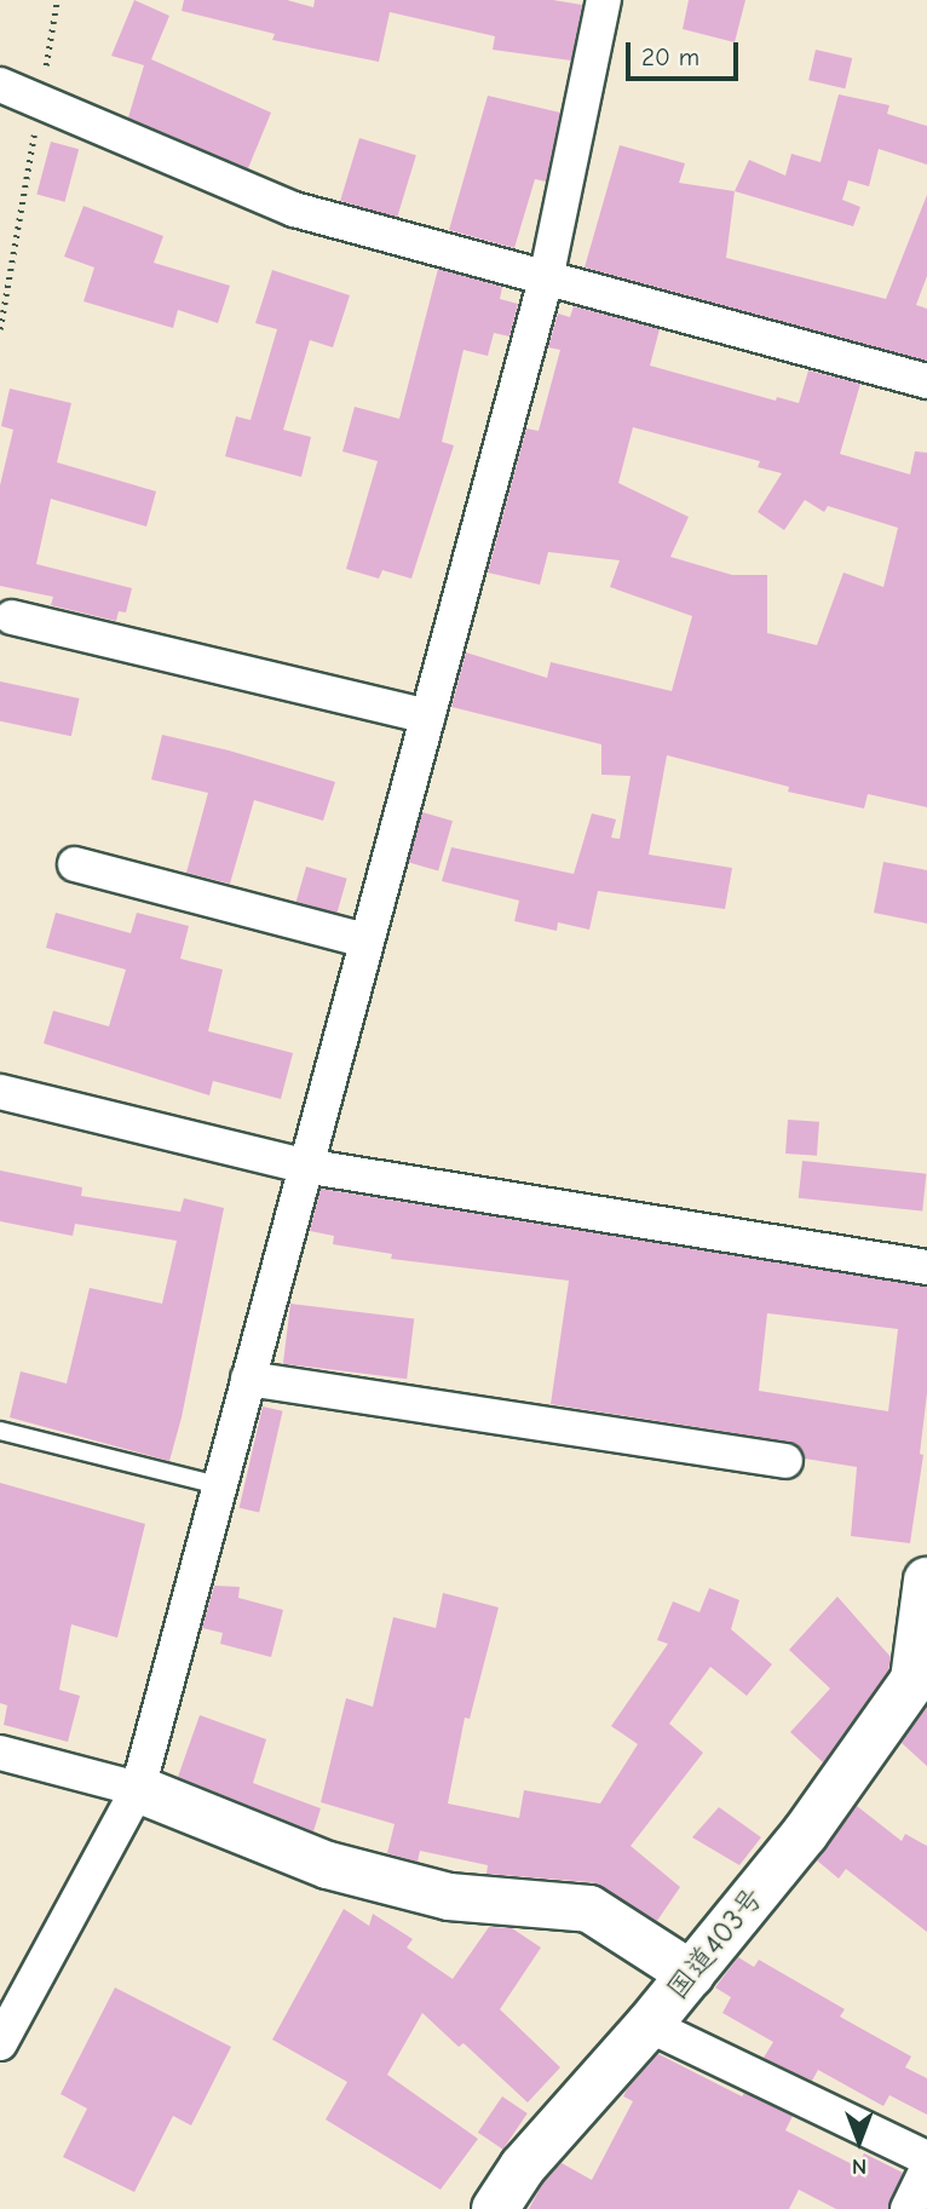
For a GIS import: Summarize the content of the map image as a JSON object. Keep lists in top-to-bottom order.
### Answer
{
  "streets": {
    "main road": ["国道403号"]
  },
  "scale_bar": "20 m",
  "north": "bottom"
}
